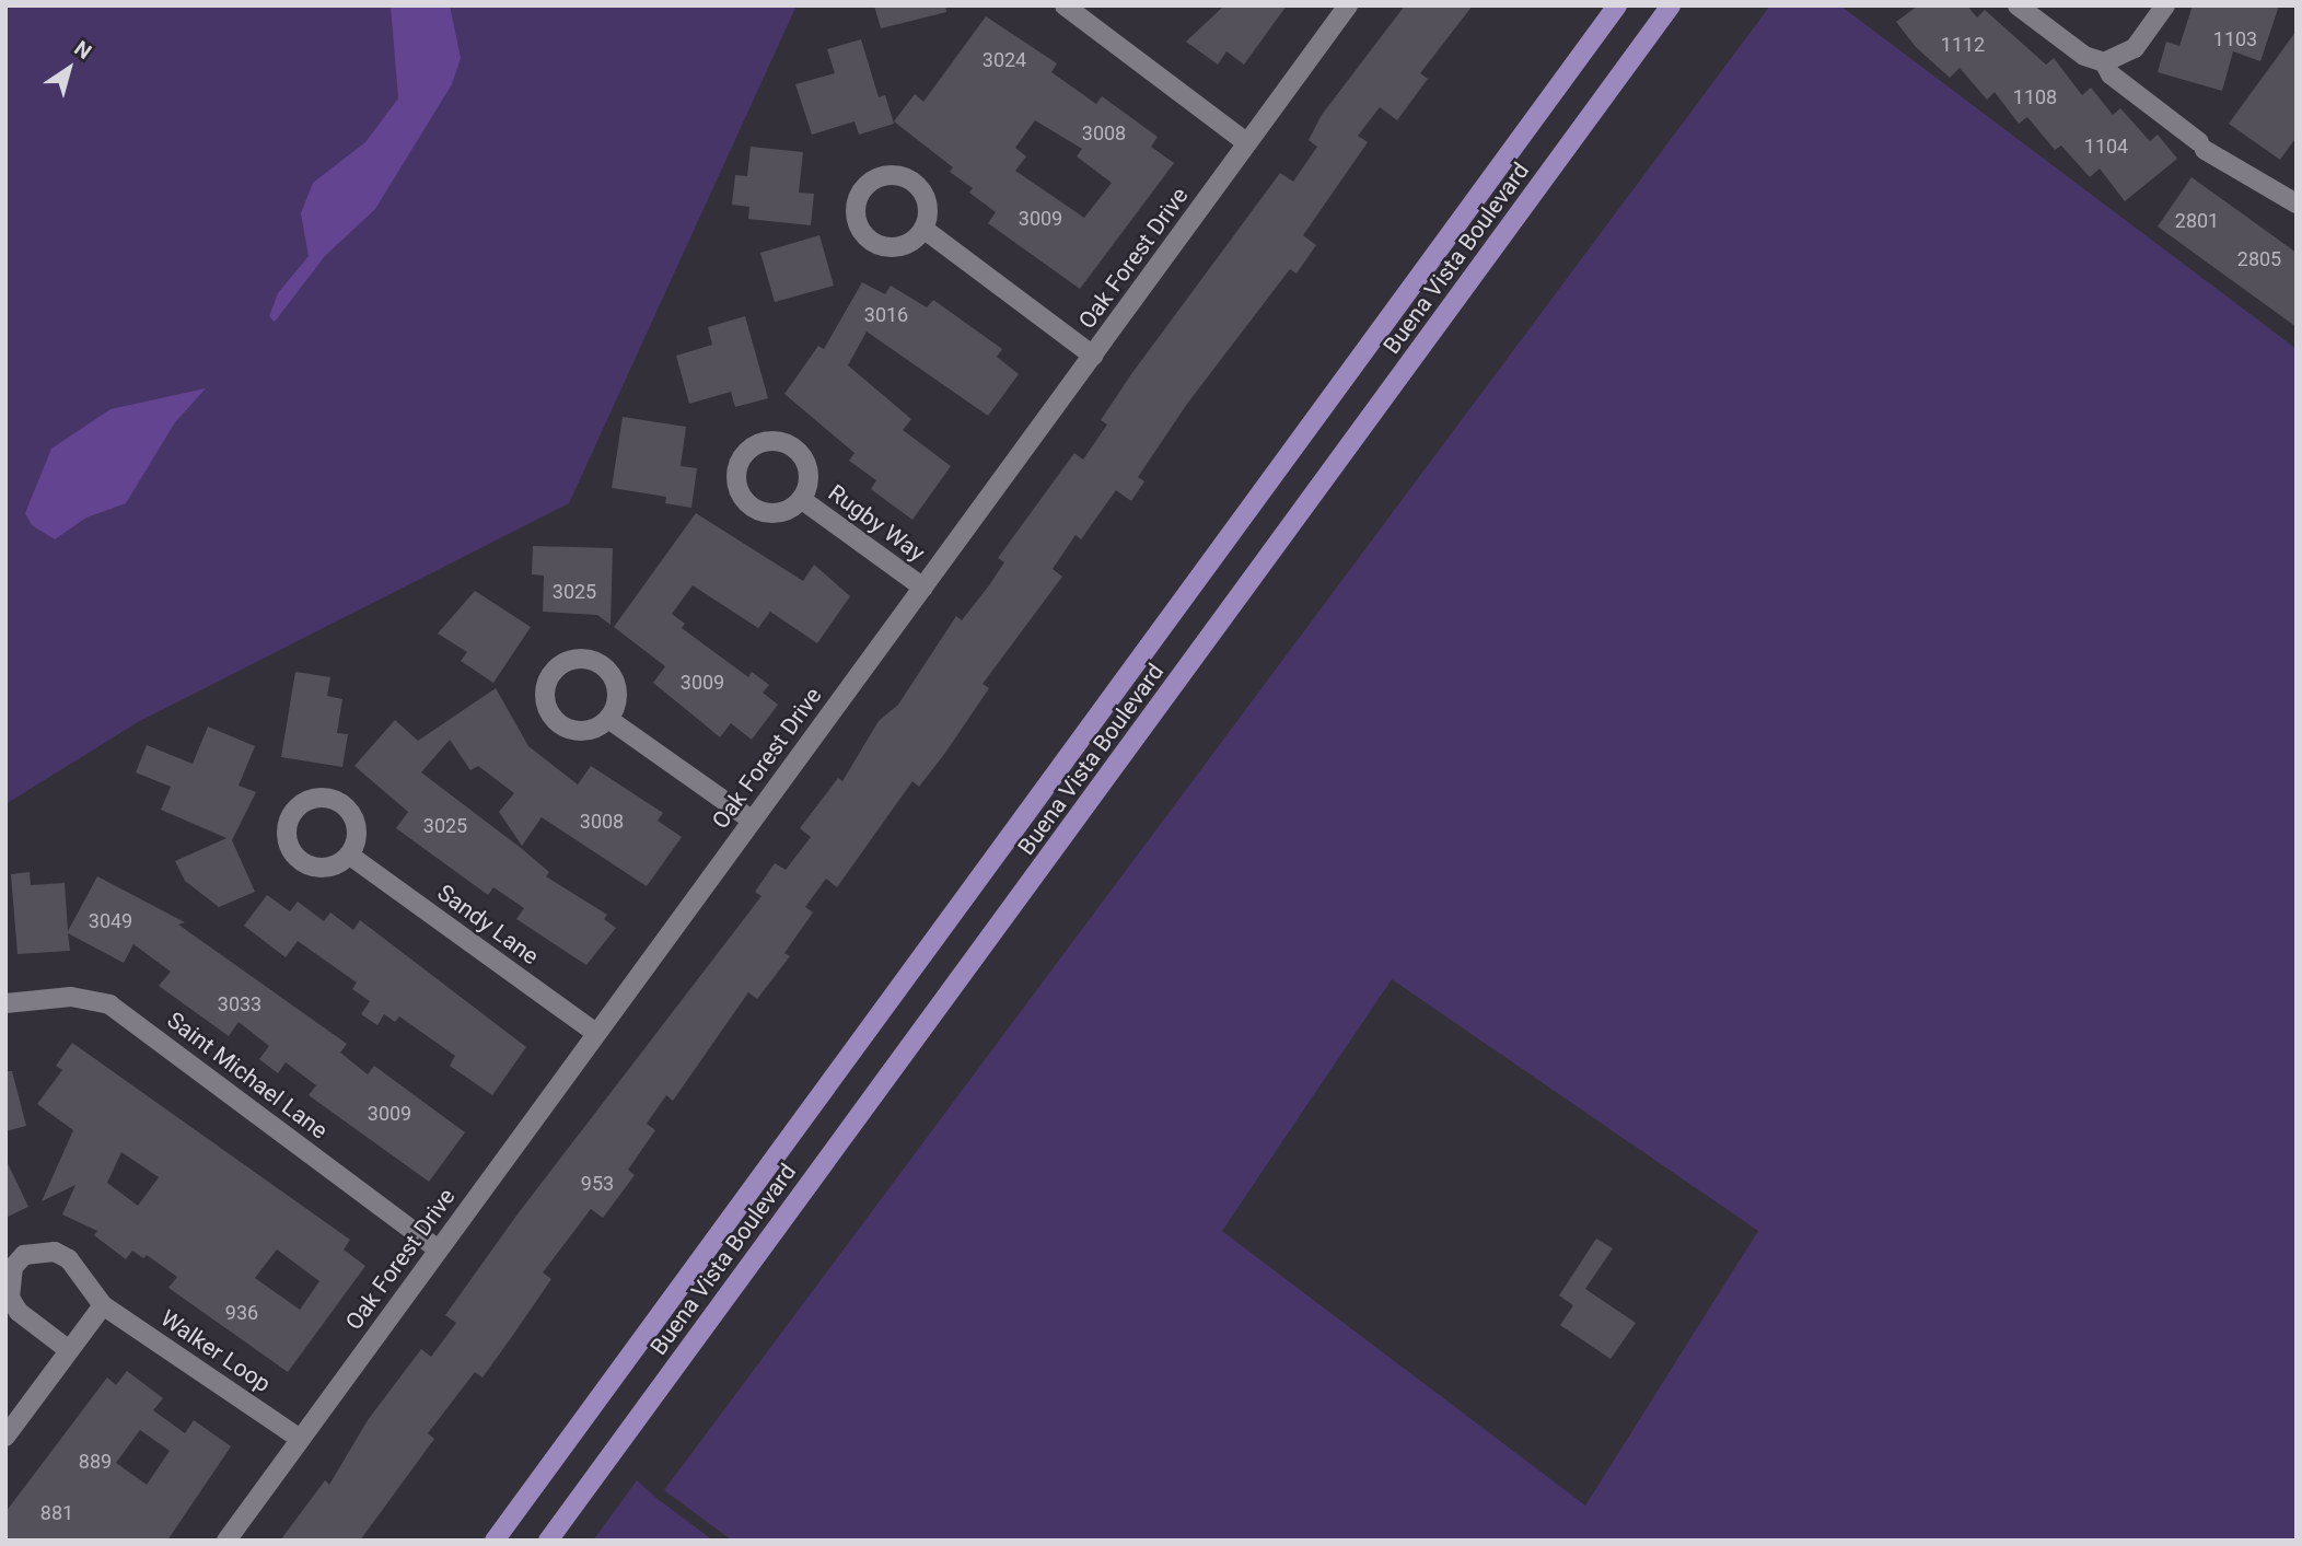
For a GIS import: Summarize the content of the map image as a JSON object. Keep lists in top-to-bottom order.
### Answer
{
  "streets": {
    "main road": ["Buena Vista Boulevard"],
    "street": [
      "Oak Forest Drive",
      "Rugby Way",
      "Sandy Lane",
      "Saint Michael Lane",
      "Walker Loop"
    ]
  },
  "crossings": [
    ["Oak Forest Drive", "Rugby Way"],
    ["Oak Forest Drive", "Sandy Lane"],
    ["Oak Forest Drive", "Saint Michael Lane"],
    ["Oak Forest Drive", "Walker Loop"]
  ],
  "house_numbers": [
    "1103",
    "1112",
    "3024",
    "1108",
    "3008",
    "1104",
    "3009",
    "2801",
    "2805",
    "3016",
    "3025",
    "3009",
    "3008",
    "3025",
    "3049",
    "3033",
    "3009",
    "953",
    "936",
    "889",
    "881"
  ],
  "north": "top right"
}
